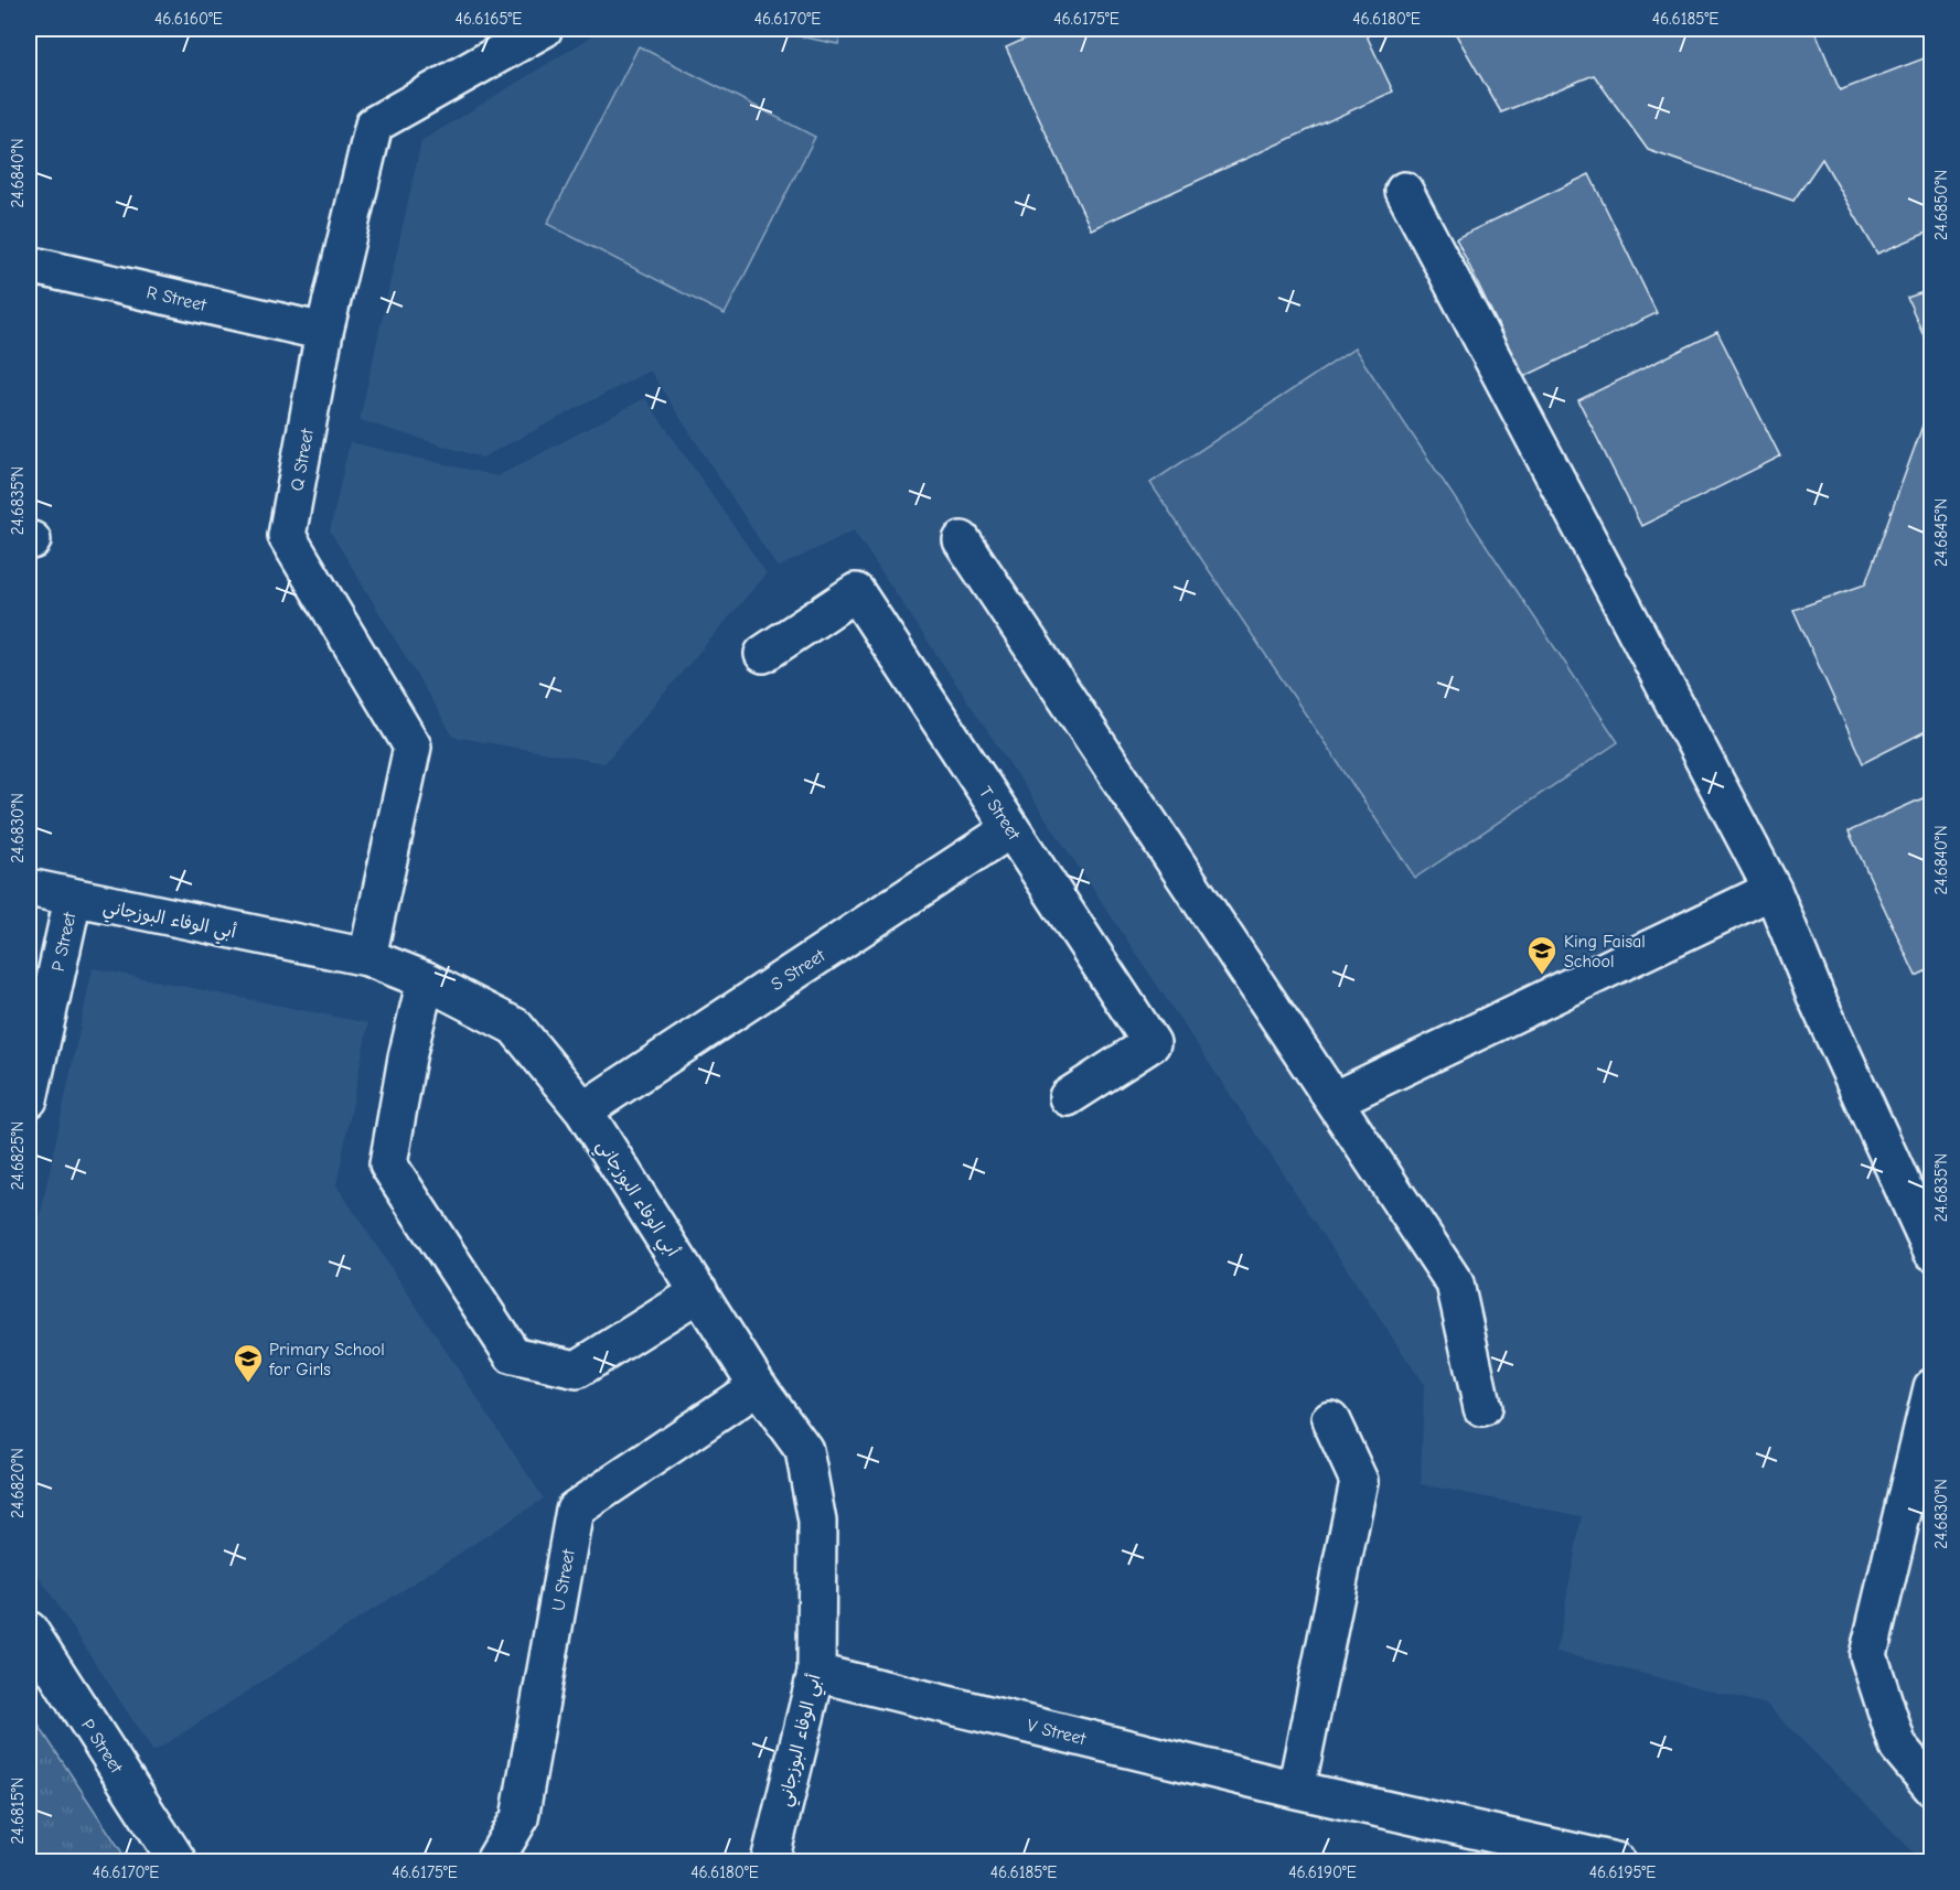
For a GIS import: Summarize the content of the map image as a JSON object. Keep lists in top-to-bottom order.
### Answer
{
  "streets": {
    "street": [
      "R Street",
      "Q Street",
      "T Street",
      "أبي الوفاء البوزجاني",
      "P Street",
      "S Street",
      "U Street",
      "V Street"
    ]
  },
  "crossings": [
    ["R Street", "Q Street"],
    ["Q Street", "أبي الوفاء البوزجاني"],
    ["T Street", "S Street"],
    ["أبي الوفاء البوزجاني", "P Street"],
    ["أبي الوفاء البوزجاني", "S Street"],
    ["أبي الوفاء البوزجاني", "U Street"],
    ["أبي الوفاء البوزجاني", "V Street"]
  ],
  "places": {
    "school or university": ["King Faisal School", "Primary School for Girls"]
  },
  "coordinates": [
    "46.6160°E",
    "46.6165°E",
    "46.6170°E",
    "46.6175°E",
    "46.6180°E",
    "46.6185°E",
    "24.6840°N",
    "24.6850°N",
    "24.6835°N",
    "24.6845°N",
    "24.6830°N",
    "24.6825°N",
    "24.6820°N",
    "24.6815°N",
    "46.6190°E",
    "46.6195°E"
  ]
}
